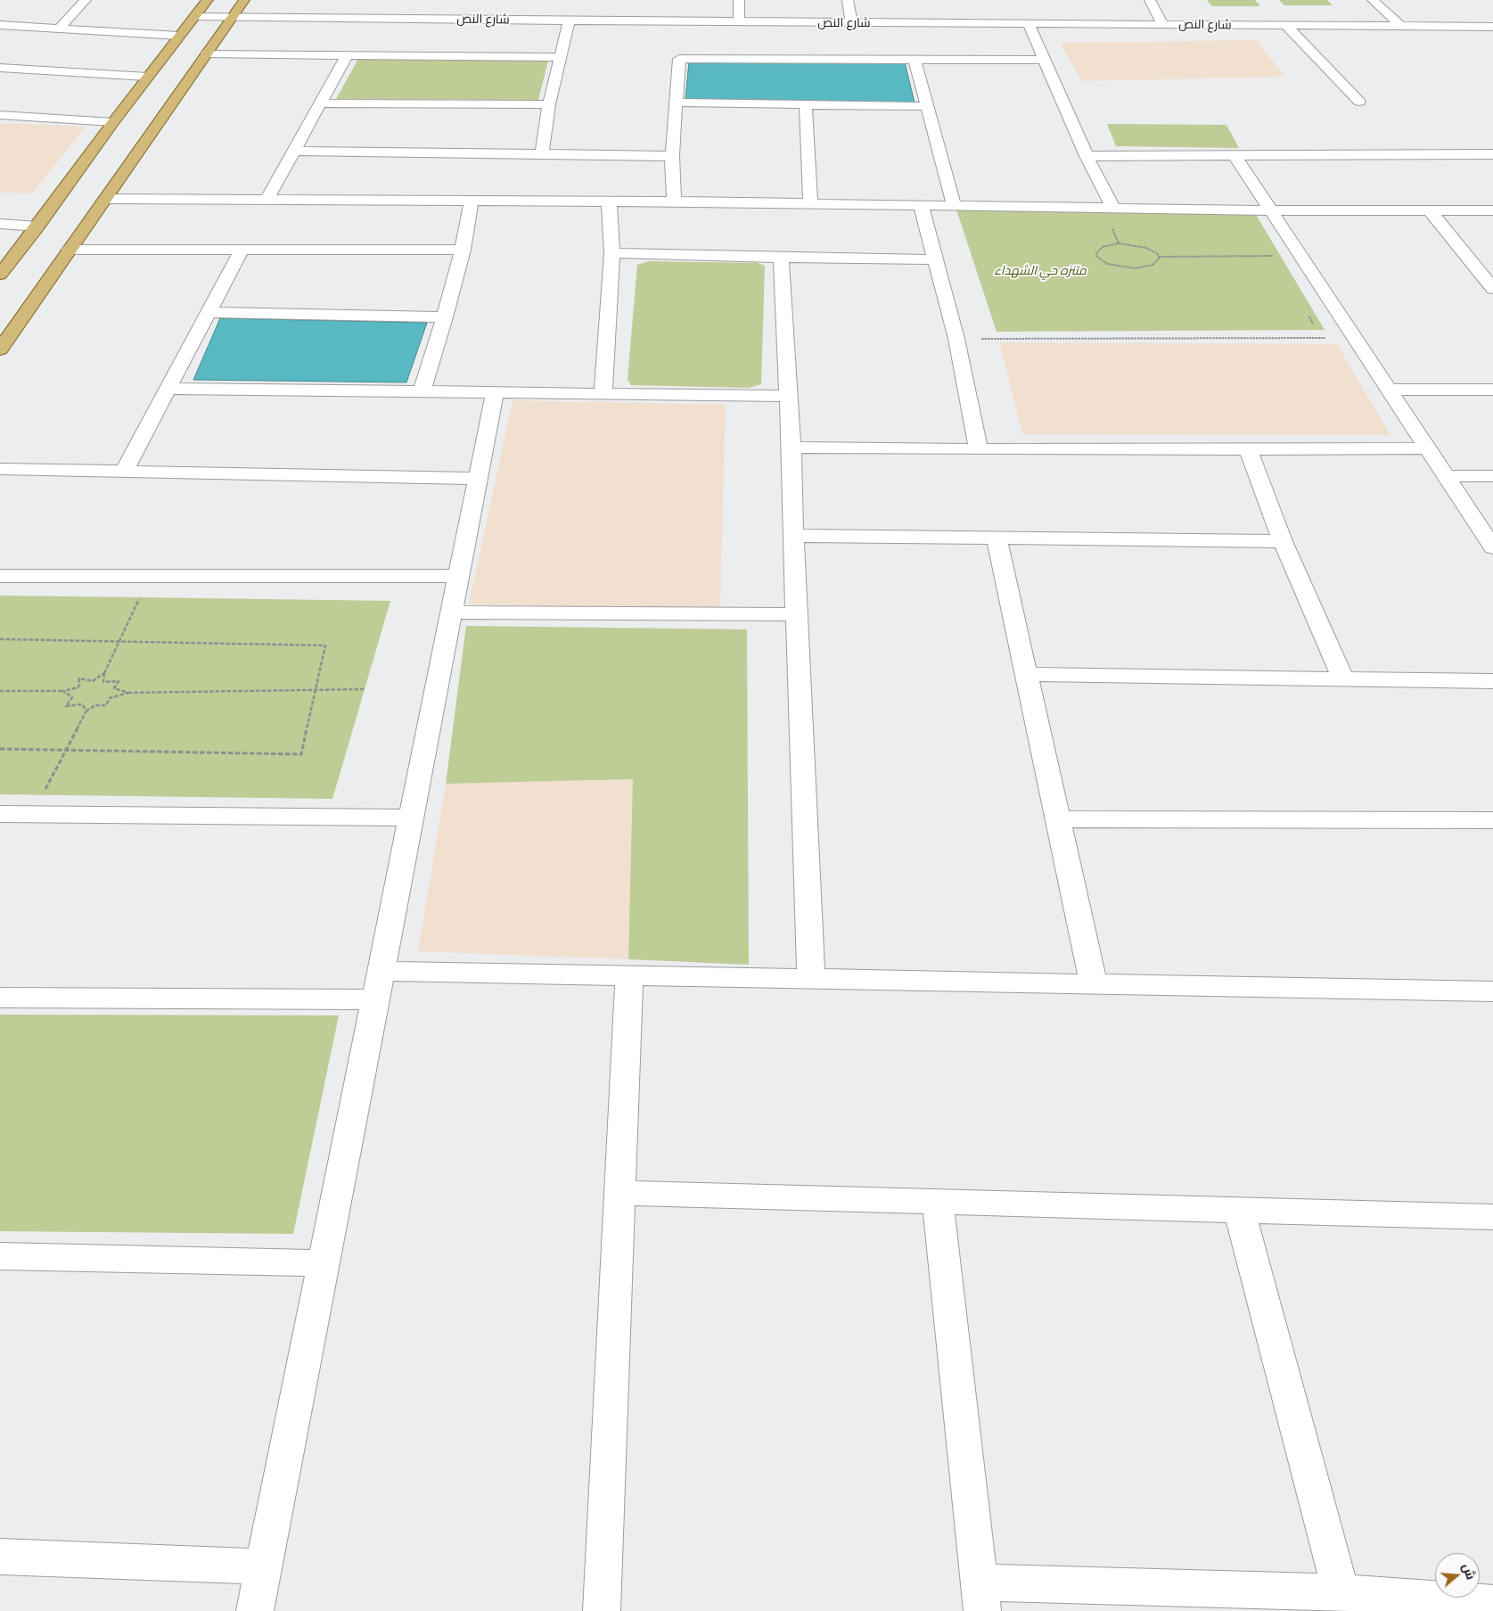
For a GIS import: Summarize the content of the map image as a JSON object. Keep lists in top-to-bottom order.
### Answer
{
  "streets": {
    "street": ["شارع النص"]
  },
  "parks": ["متنزه حي الشهداء"],
  "north": "right"
}
